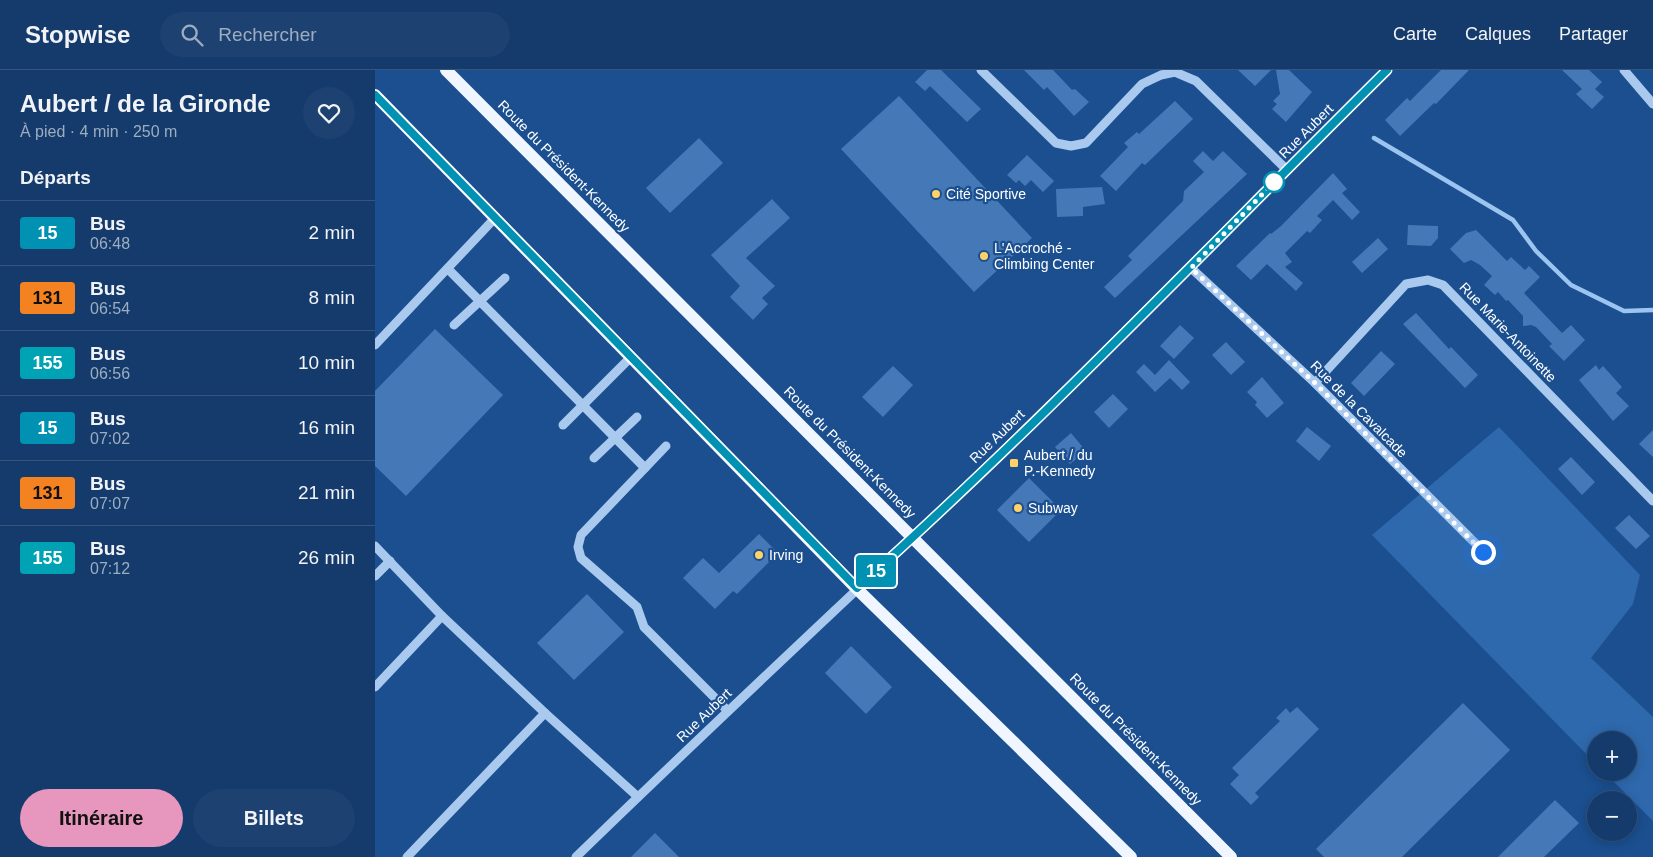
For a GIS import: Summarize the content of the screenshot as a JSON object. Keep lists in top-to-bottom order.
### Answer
{
  "streets": {
    "main road": ["Route du Président-Kennedy"],
    "street": ["Rue Aubert", "Rue Marie-Antoinette", "Rue de la Cavalcade"]
  },
  "crossings": [
    ["Rue Aubert", "Route du Président-Kennedy"],
    ["Rue Aubert", "Rue de la Cavalcade"],
    ["Rue Marie-Antoinette", "Rue de la Cavalcade"]
  ],
  "places": {
    "other": [
      "Cité Sportive",
      "L'Accroché - Climbing Center",
      "Subway",
      "Irving"
    ],
    "transit": ["Aubert / du P.-Kennedy"]
  },
  "lines": ["bus line 15"],
  "page": {
    "header": "Stopwise",
    "search": "Rechercher",
    "nav": ["Carte", "Calques", "Partager"],
    "heading": [
      ["Aubert / de la Gironde", "À pied · 4 min · 250 m"],
      "Départs"
    ],
    "on_map": "15",
    "list": [
      {
        "mark": "15",
        "name": "Bus",
        "note": "06:48",
        "value": "2 min"
      },
      {
        "mark": "131",
        "name": "Bus",
        "note": "06:54",
        "value": "8 min"
      },
      {
        "mark": "155",
        "name": "Bus",
        "note": "06:56",
        "value": "10 min"
      },
      {
        "mark": "15",
        "name": "Bus",
        "note": "07:02",
        "value": "16 min"
      },
      {
        "mark": "131",
        "name": "Bus",
        "note": "07:07",
        "value": "21 min"
      },
      {
        "mark": "155",
        "name": "Bus",
        "note": "07:12",
        "value": "26 min"
      }
    ],
    "map_buttons": ["+", "−"],
    "buttons": ["Itinéraire", "Billets"]
  }
}
